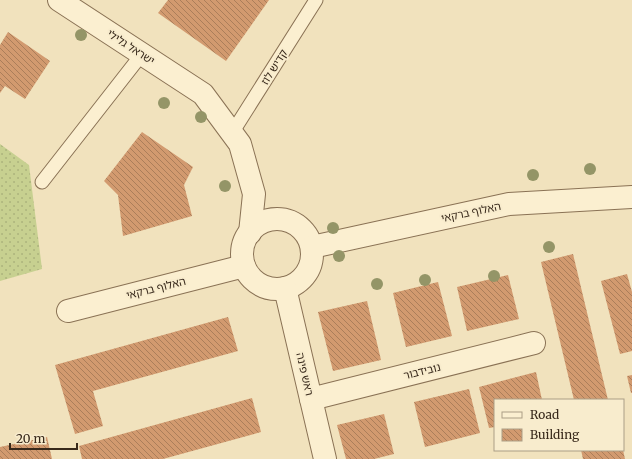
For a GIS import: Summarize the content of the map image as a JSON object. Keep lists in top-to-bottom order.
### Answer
{
  "streets": {
    "street": [
      "ישראל גלילי",
      "האלוף ברקאי",
      "נובידבור",
      "ראש פינה"
    ],
    "lane": ["קדיש לוז"]
  },
  "crossings": [
    ["ישראל גלילי", "קדיש לוז"],
    ["האלוף ברקאי", "ראש פינה"],
    ["נובידבור", "ראש פינה"]
  ],
  "legend": ["Road", "Building"],
  "scale_bar": "20 m"
}
